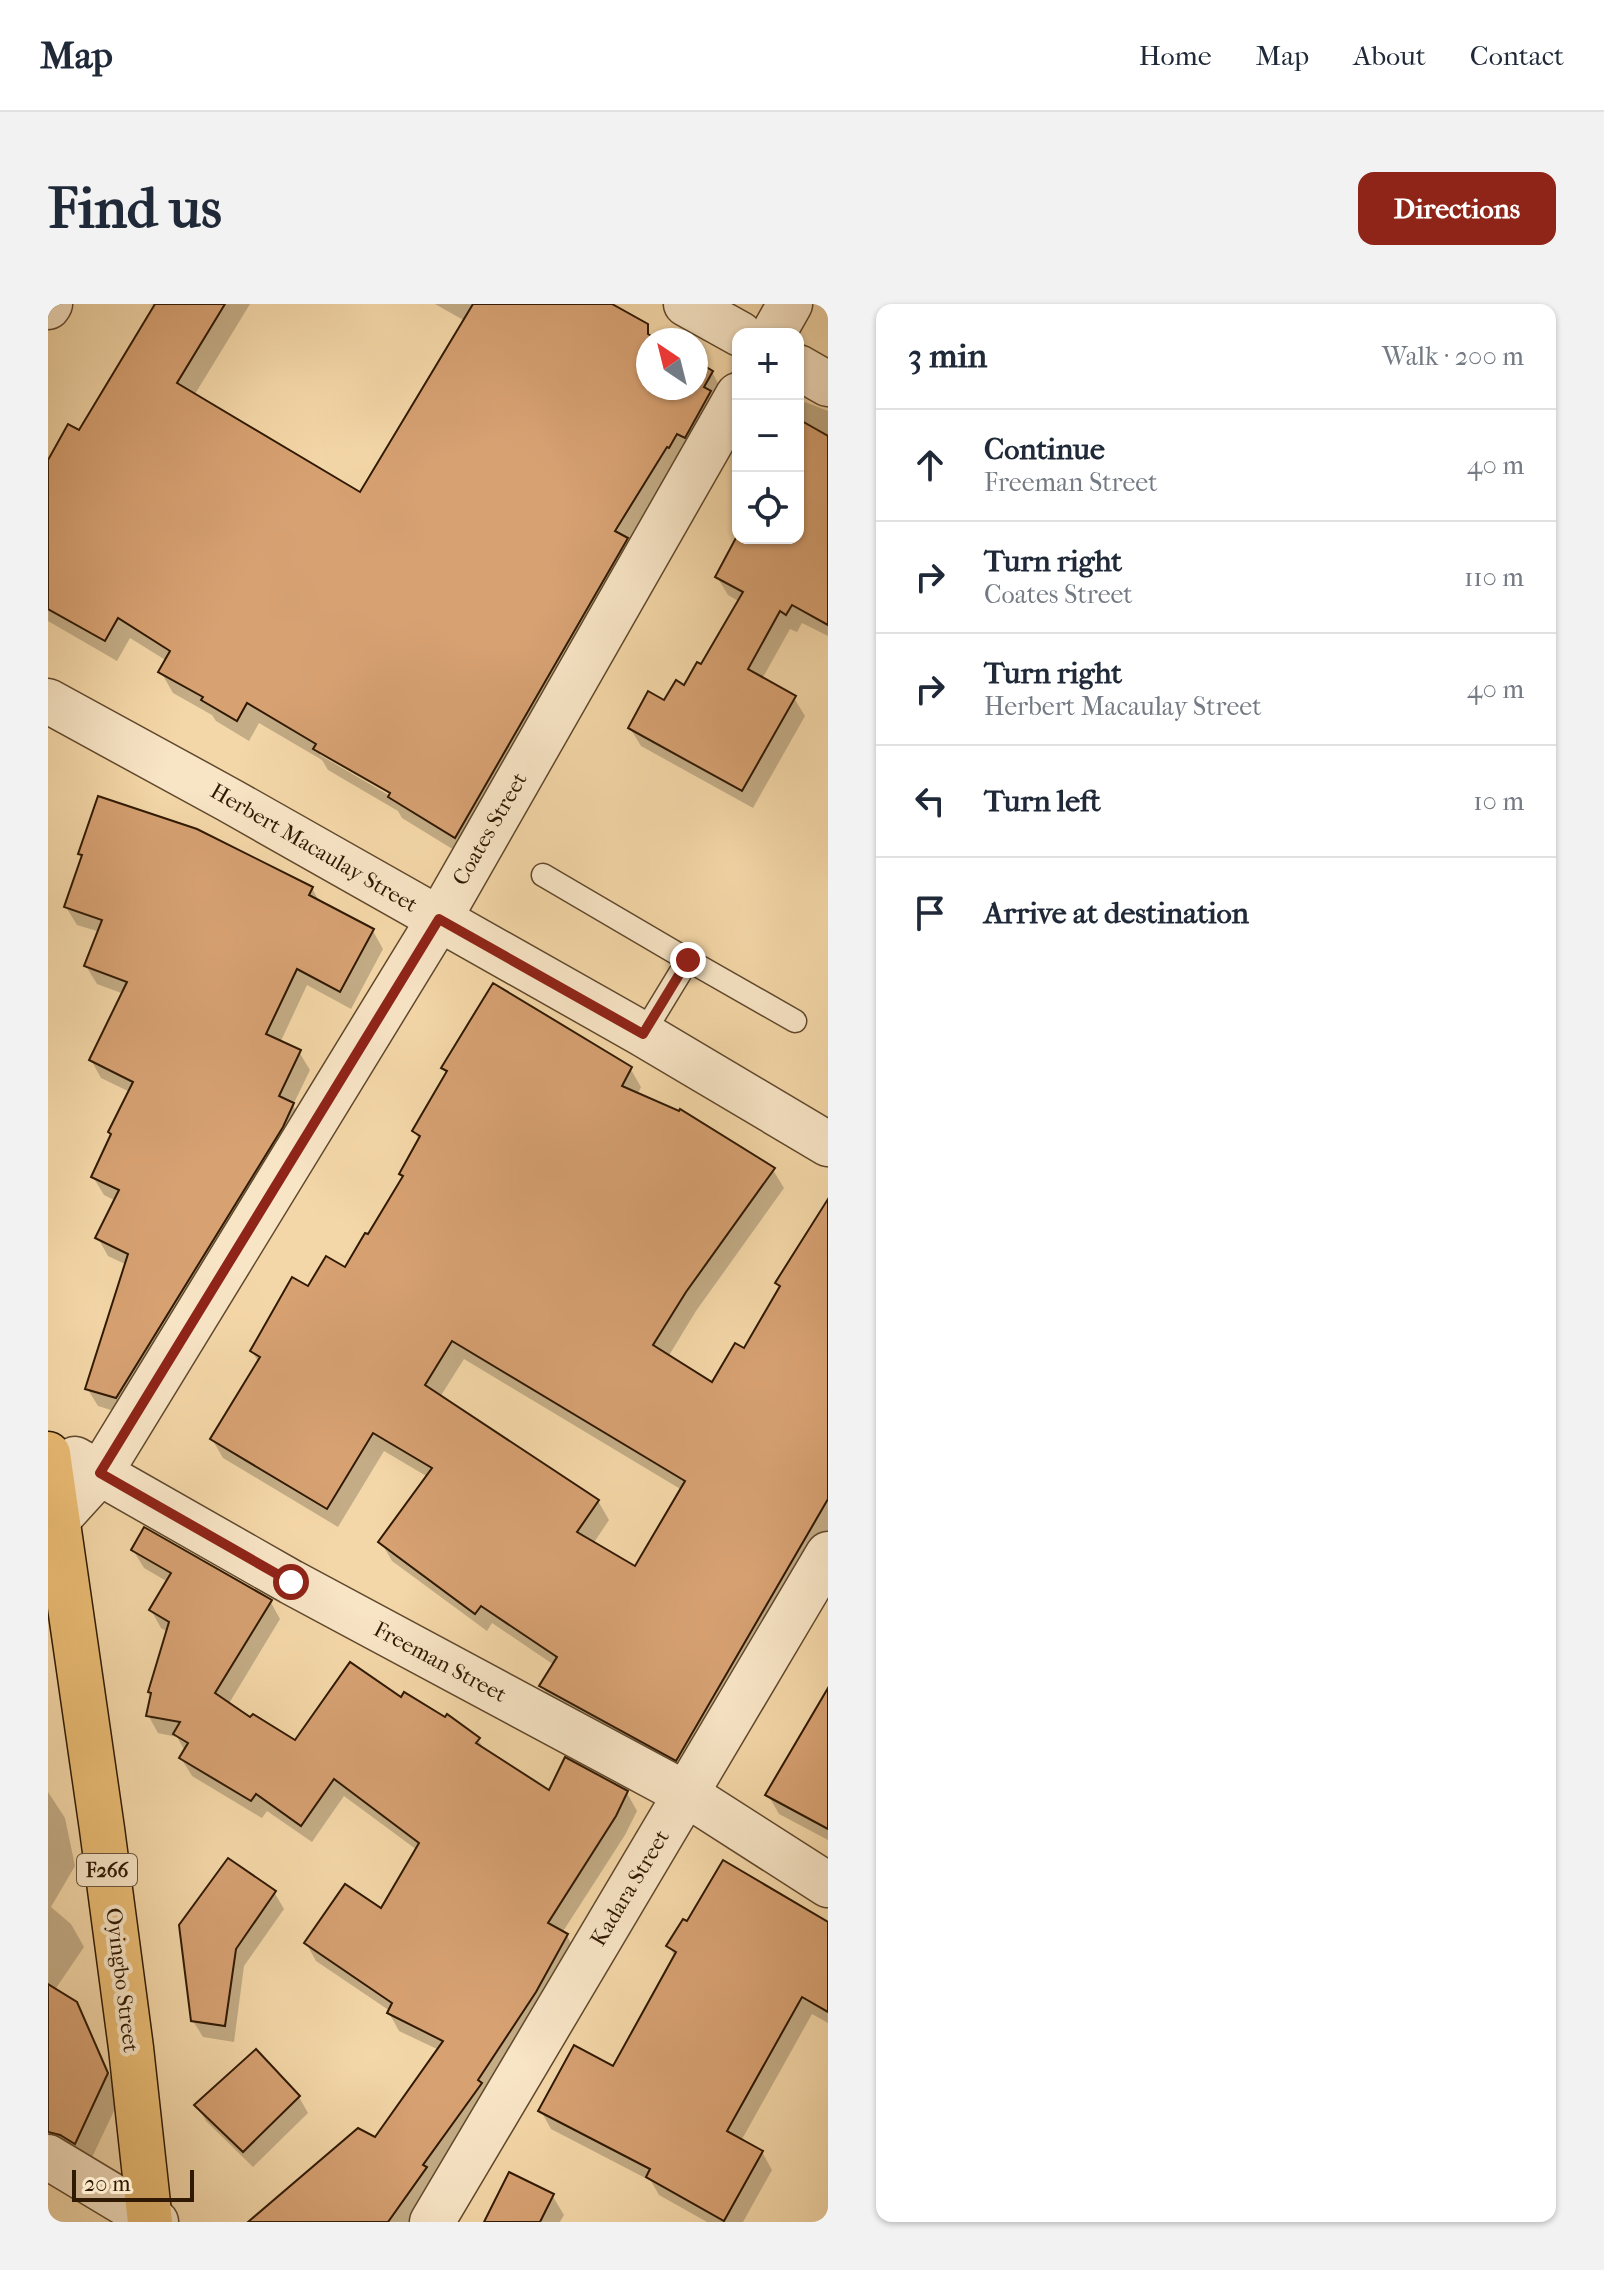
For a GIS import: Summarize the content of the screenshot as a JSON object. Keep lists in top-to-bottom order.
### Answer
{
  "streets": {
    "highway": ["F266", "Oyingbo Street"],
    "street": [
      "Coates Street",
      "Herbert Macaulay Street",
      "Freeman Street",
      "Kadara Street"
    ]
  },
  "crossings": [
    ["Coates Street", "Herbert Macaulay Street"],
    ["Coates Street", "Freeman Street"],
    ["Coates Street", "Oyingbo Street"],
    ["Freeman Street", "Kadara Street"]
  ],
  "scale_bar": "20 m",
  "north": "top left",
  "page": {
    "header": "Map",
    "nav": [
      "Home",
      "Map",
      "About",
      "Contact"
    ],
    "buttons": "Directions",
    "title": "Find us",
    "heading": ["3 min", "Walk · 200 m"],
    "map_buttons": ["+", "−"],
    "list": [
      ["Continue", "Freeman Street", "40 m"],
      ["Turn right", "Coates Street", "110 m"],
      ["Turn right", "Herbert Macaulay Street", "40 m"],
      ["Turn left", "10 m"],
      "Arrive at destination"
    ],
    "scale": "20 m"
  }
}
